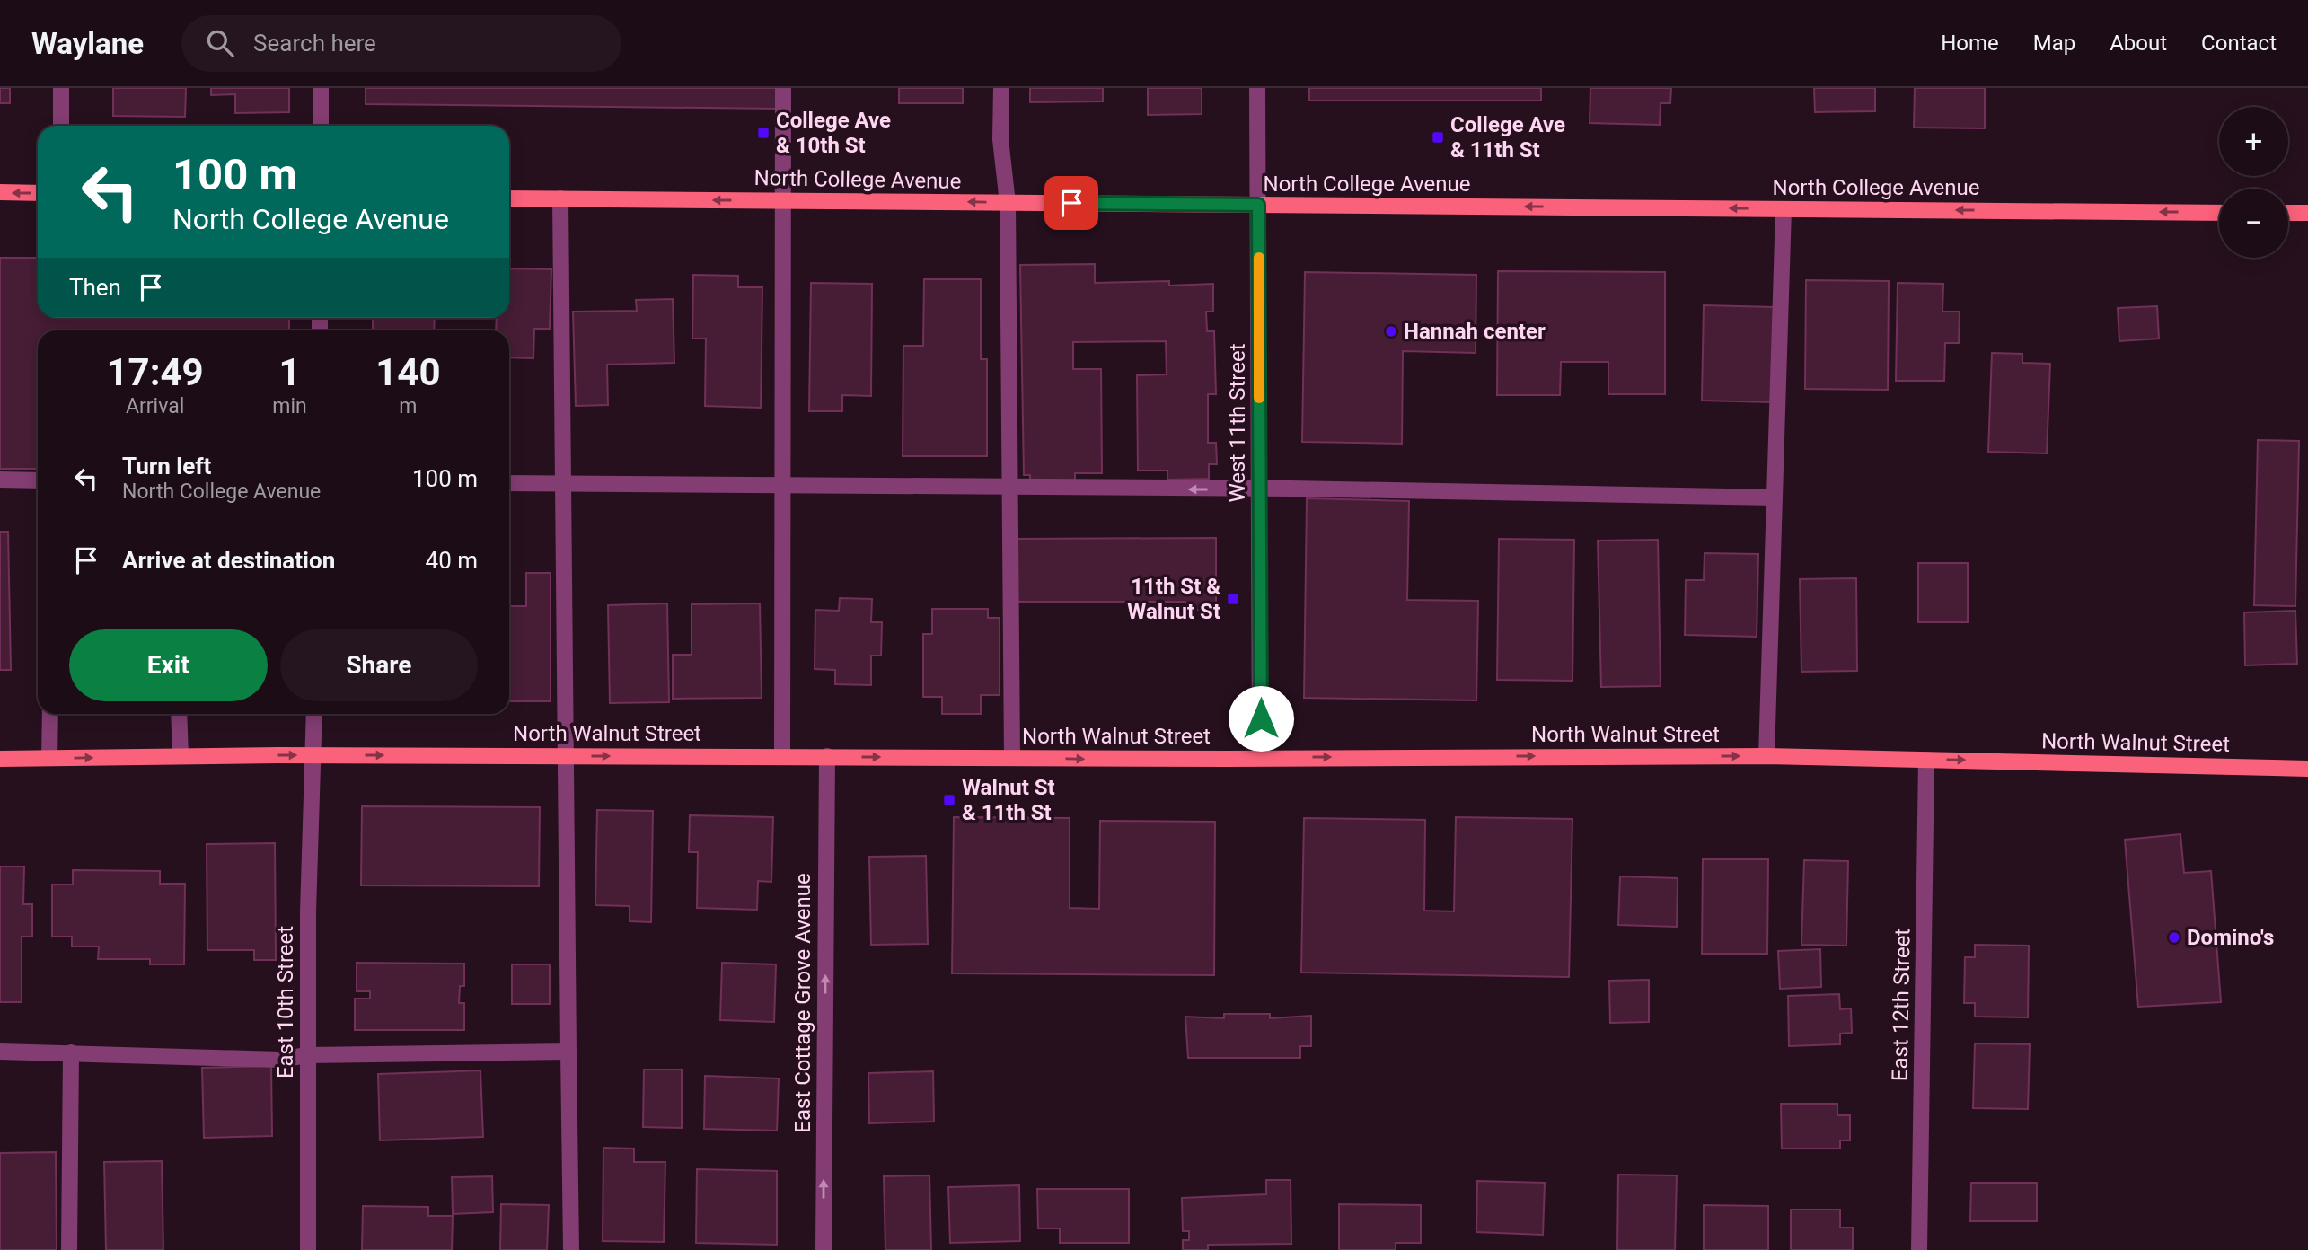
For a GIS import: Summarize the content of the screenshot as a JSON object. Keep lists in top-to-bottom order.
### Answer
{
  "streets": {
    "main road": ["North College Avenue", "North Walnut Street"],
    "street": [
      "West 11th Street",
      "East 10th Street",
      "East Cottage Grove Avenue",
      "East 12th Street"
    ]
  },
  "crossings": [
    ["North College Avenue", "West 11th Street"],
    ["West 11th Street", "North Walnut Street"],
    ["North Walnut Street", "East 10th Street"],
    ["North Walnut Street", "East Cottage Grove Avenue"],
    ["North Walnut Street", "East 12th Street"]
  ],
  "one_way": ["North College Avenue", "North Walnut Street", "East Cottage Grove Avenue"],
  "places": {
    "transit": [
      "College Ave & 10th St",
      "College Ave & 11th St",
      "11th St & Walnut St",
      "Walnut St & 11th St"
    ],
    "other": ["Hannah center", "Domino's"]
  },
  "page": {
    "header": "Waylane",
    "search": "Search here",
    "nav": [
      "Home",
      "Map",
      "About",
      "Contact"
    ],
    "map_buttons": ["+", "−"],
    "turn": ["100 m", "North College Avenue"],
    "then": "Then",
    "eta": [
      "17:49",
      "Arrival",
      "1",
      "min",
      "140",
      "m"
    ],
    "list": [
      {
        "name": "Turn left",
        "note": "North College Avenue",
        "value": "100 m"
      },
      {
        "name": "Arrive at destination",
        "value": "40 m"
      }
    ],
    "buttons": ["Exit", "Share"]
  }
}
